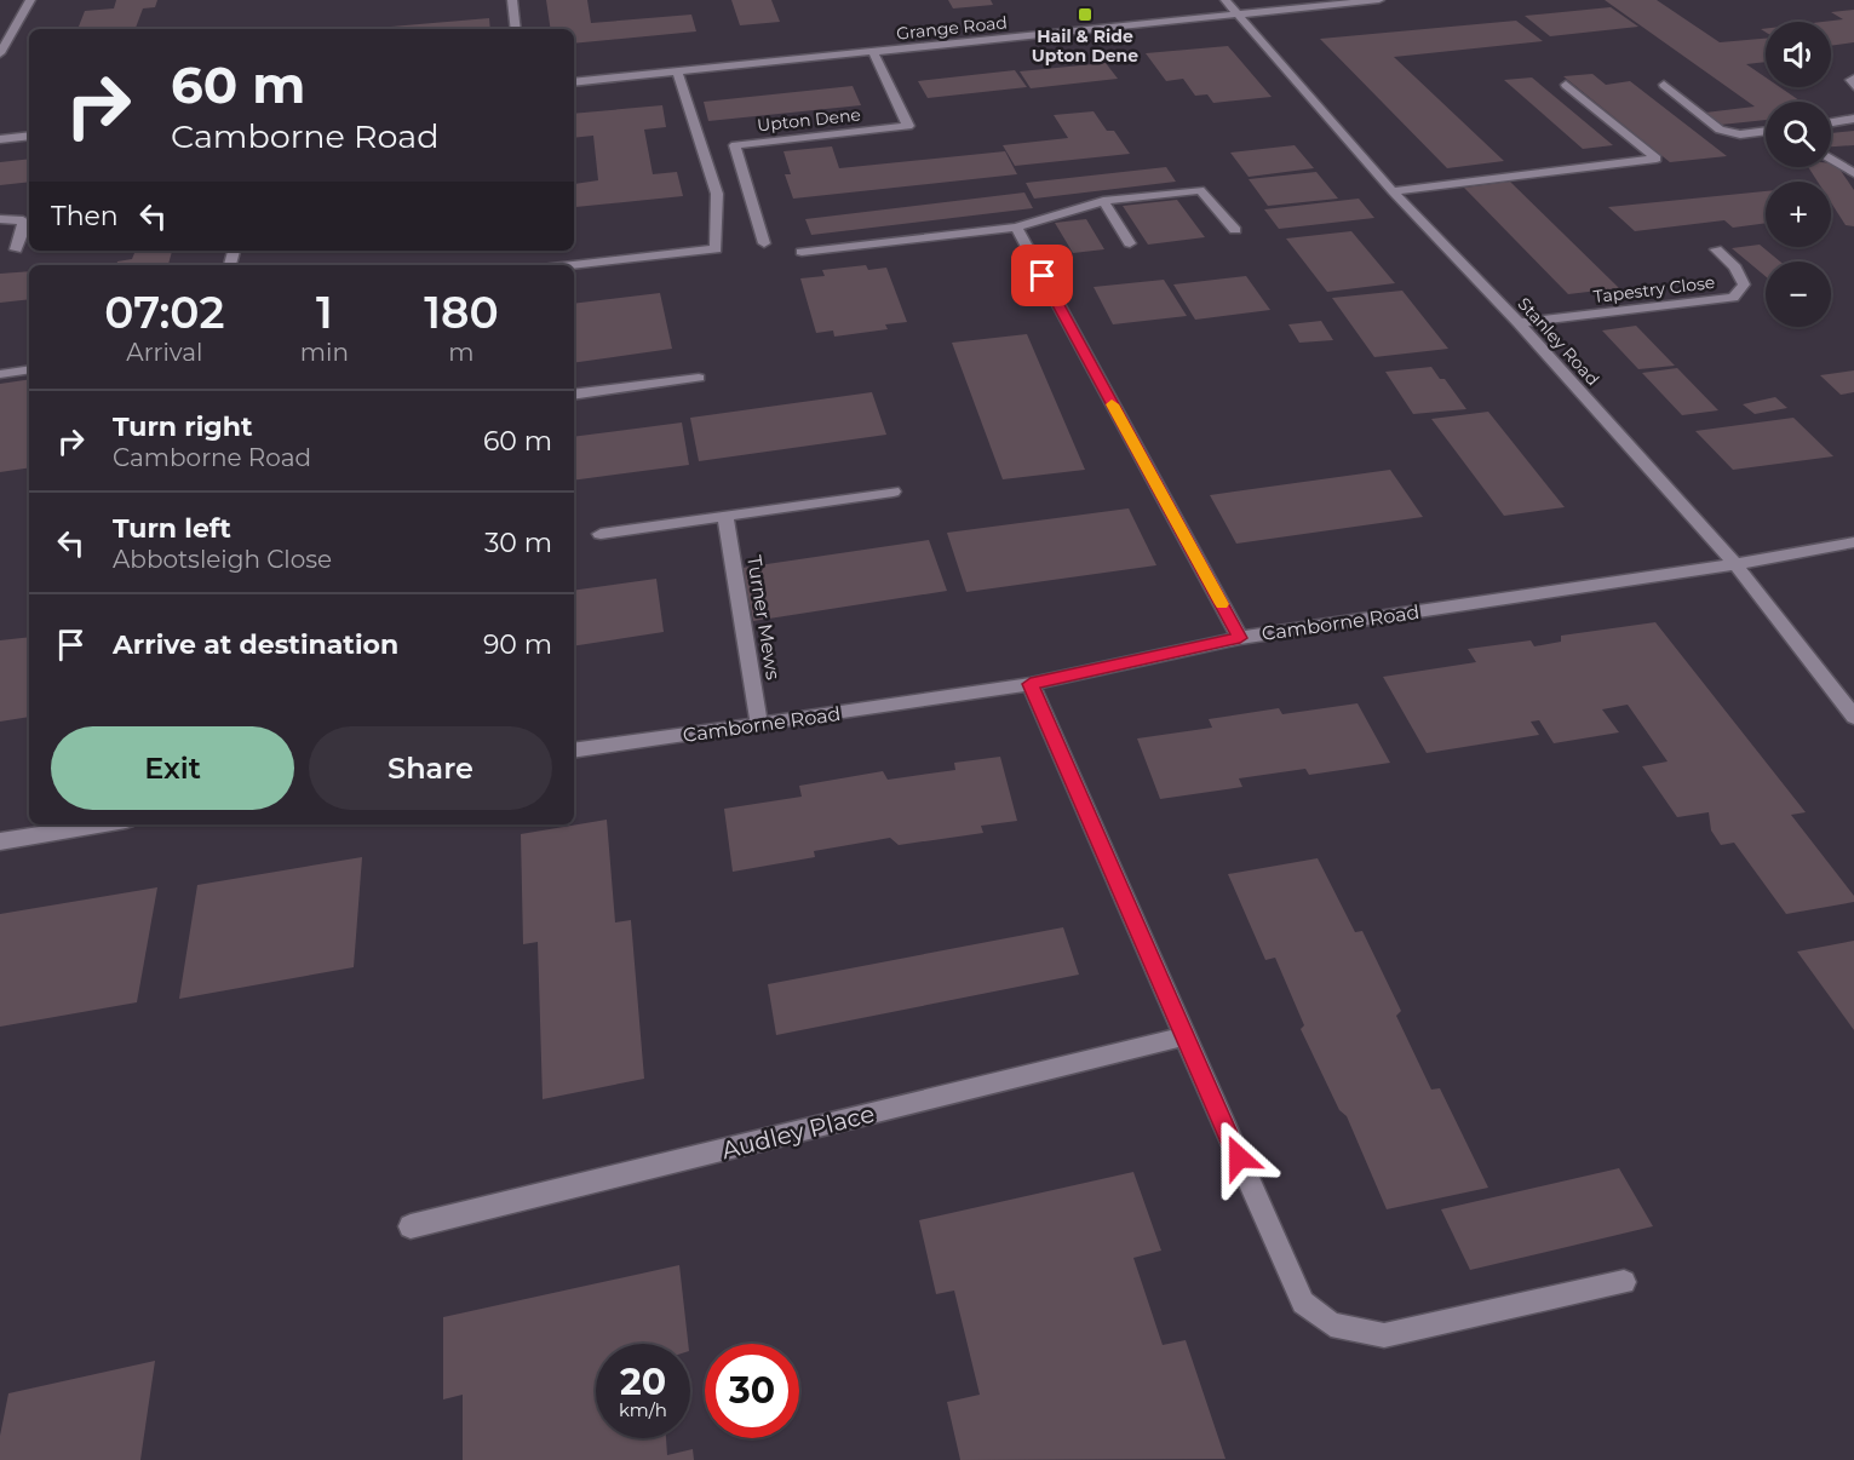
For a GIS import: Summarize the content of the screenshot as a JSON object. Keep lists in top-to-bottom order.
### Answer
{
  "streets": {
    "street": [
      "Grange Road",
      "Upton Dene",
      "Tapestry Close",
      "Stanley Road",
      "Turner Mews",
      "Camborne Road",
      "Audley Place"
    ]
  },
  "crossings": [
    ["Grange Road", "Upton Dene"],
    ["Grange Road", "Stanley Road"],
    ["Tapestry Close", "Stanley Road"],
    ["Stanley Road", "Camborne Road"],
    ["Turner Mews", "Camborne Road"]
  ],
  "places": {
    "transit": ["Hail & Ride Upton Dene"]
  },
  "page": {
    "map_buttons": ["+", "−"],
    "turn": ["60 m", "Camborne Road"],
    "then": "Then",
    "eta": [
      "07:02",
      "Arrival",
      "1",
      "min",
      "180",
      "m"
    ],
    "list": [
      {
        "name": "Turn right",
        "note": "Camborne Road",
        "value": "60 m"
      },
      {
        "name": "Turn left",
        "note": "Abbotsleigh Close",
        "value": "30 m"
      },
      {
        "name": "Arrive at destination",
        "value": "90 m"
      }
    ],
    "buttons": ["Exit", "Share"],
    "speed": "20 km/h",
    "limit": "30"
  }
}
